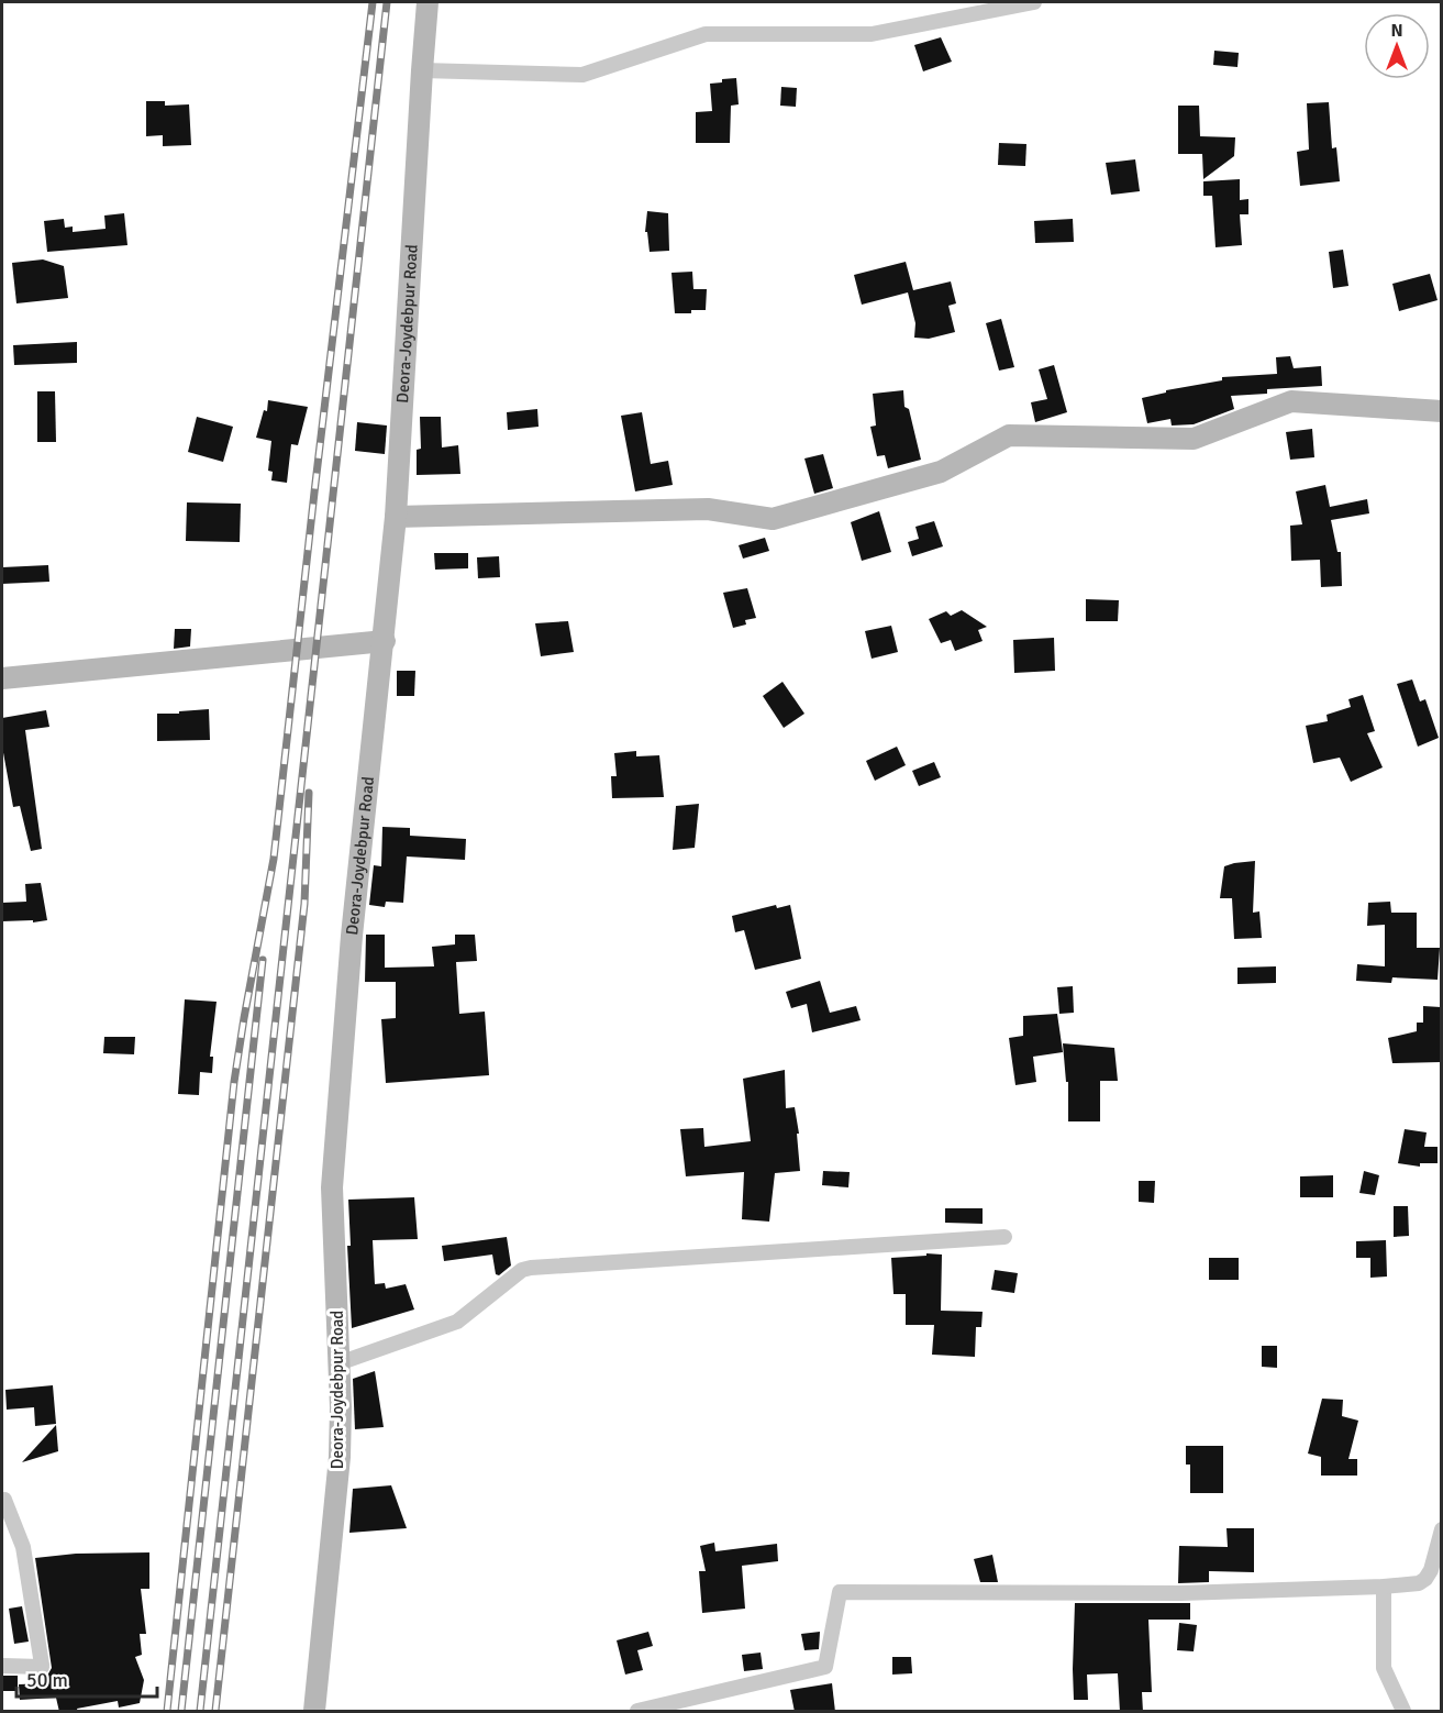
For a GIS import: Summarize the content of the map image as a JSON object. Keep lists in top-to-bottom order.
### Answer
{
  "streets": {
    "street": ["Deora-Joydebpur Road"]
  },
  "scale_bar": "50 m",
  "north": "top"
}
